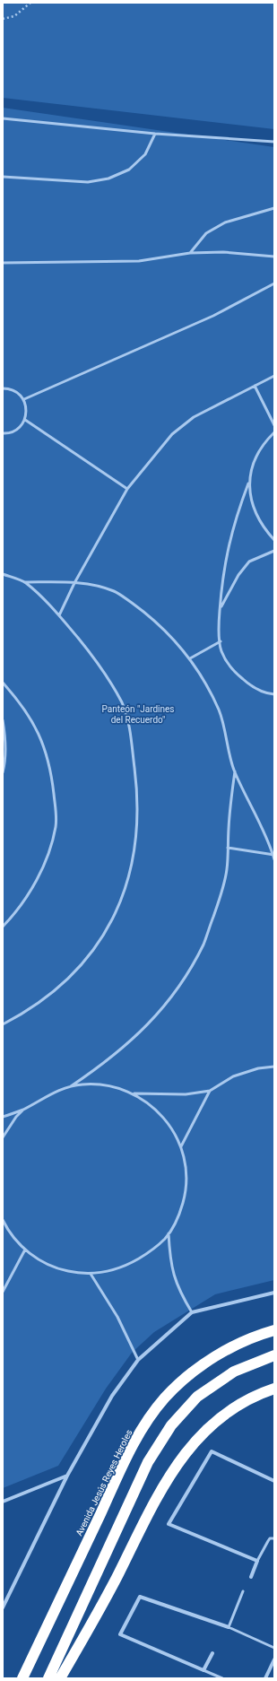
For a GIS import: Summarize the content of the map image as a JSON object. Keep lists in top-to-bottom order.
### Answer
{
  "streets": {
    "highway": ["Avenida Jesús Reyes Heroles"]
  },
  "parks": ["Panteón \"Jardines del Recuerdo\""]
}
